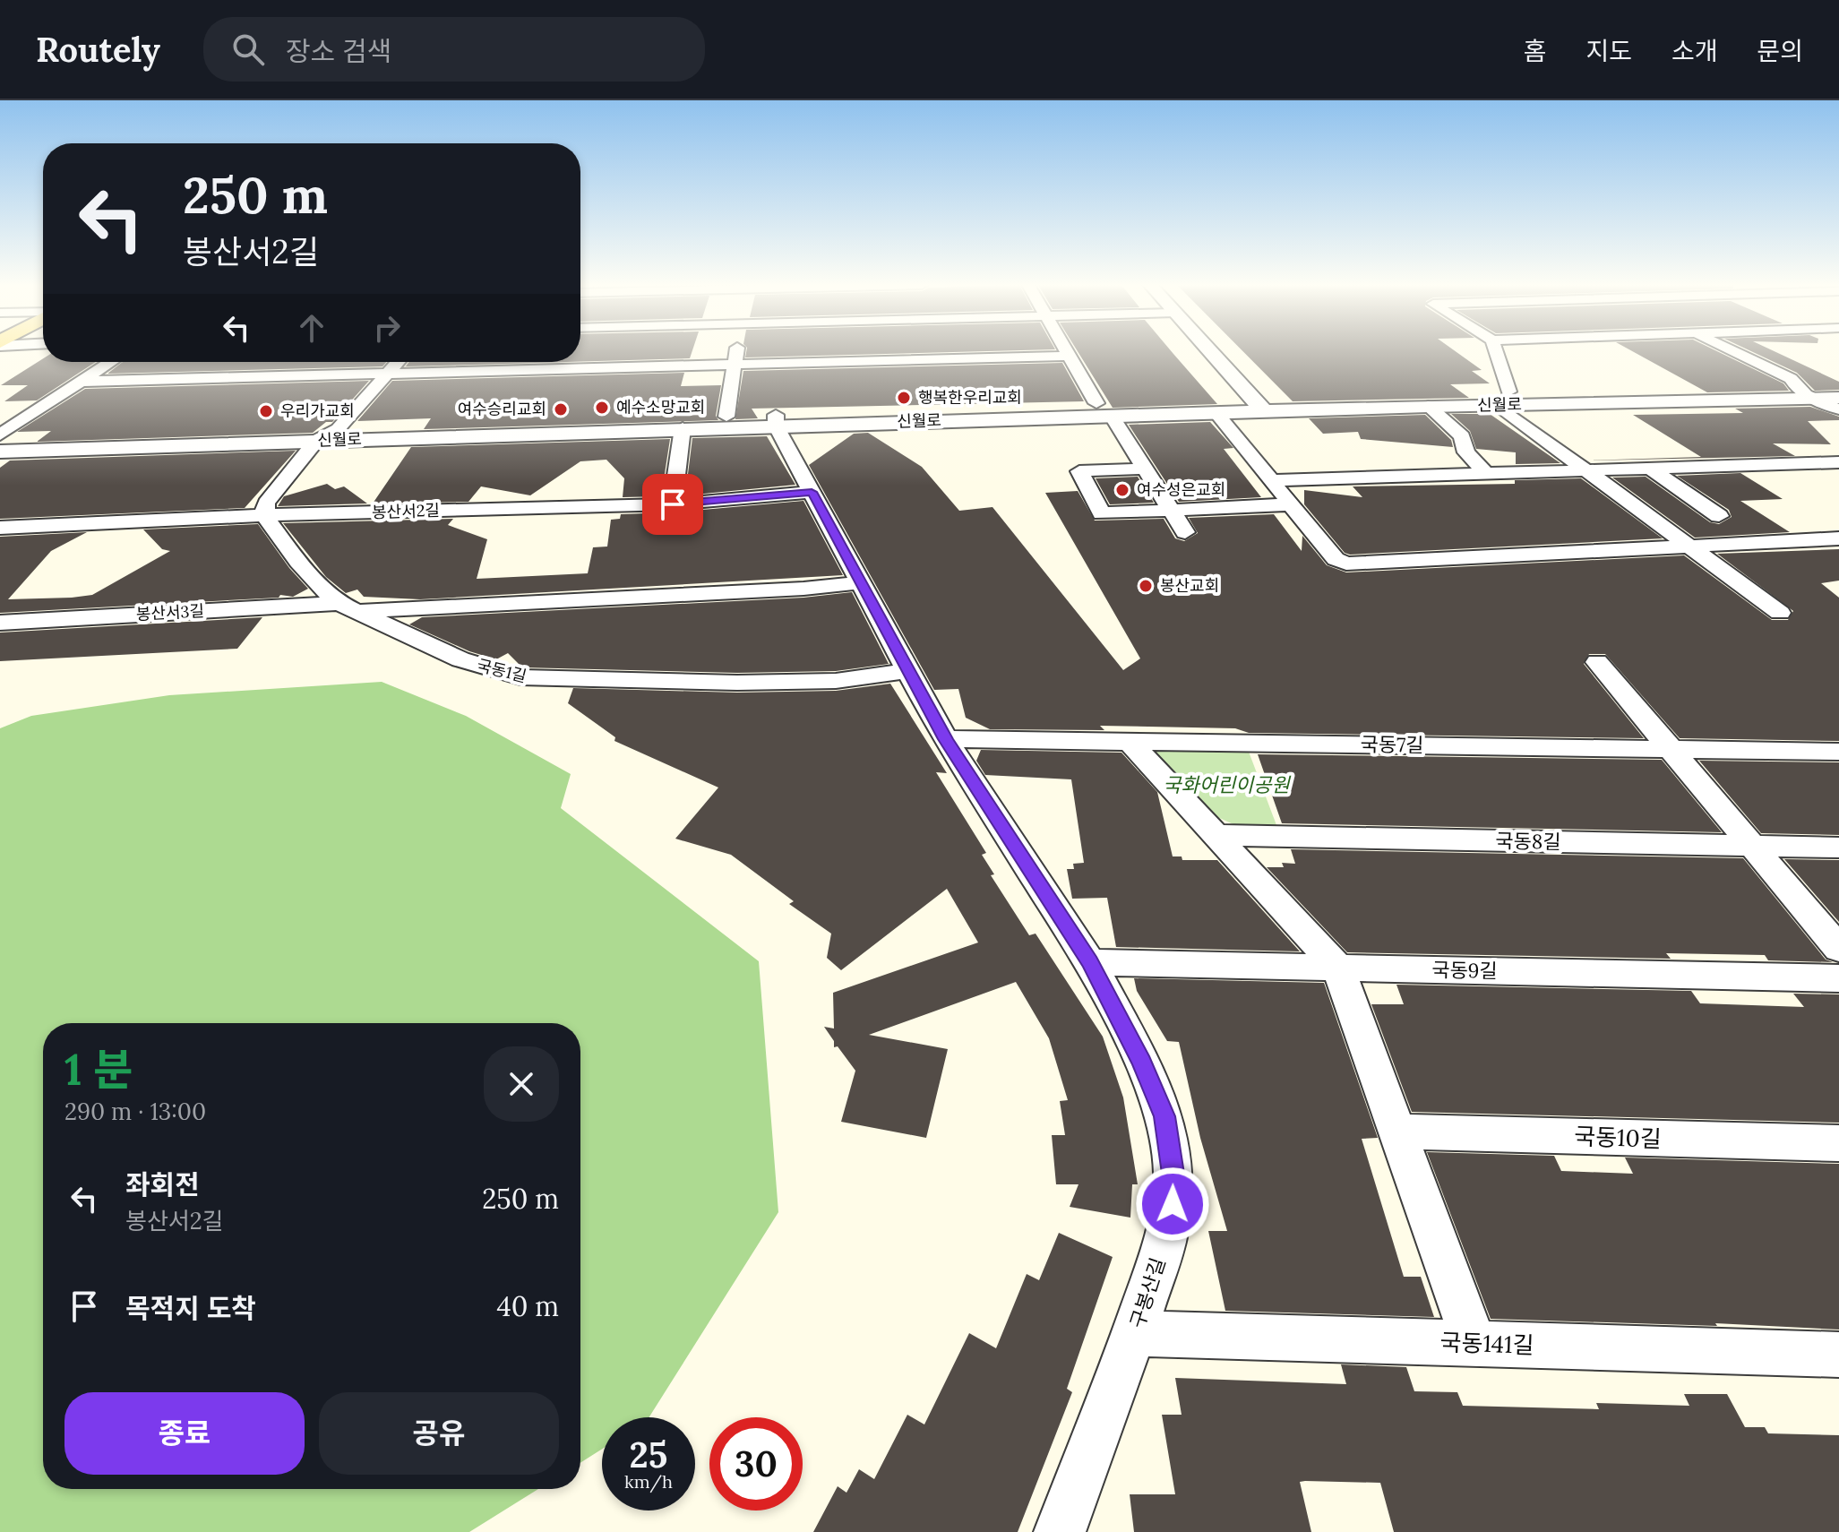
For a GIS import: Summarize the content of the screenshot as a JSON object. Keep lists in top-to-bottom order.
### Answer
{
  "streets": {
    "street": [
      "신월로",
      "봉산서2길",
      "봉산서3길",
      "국동1길",
      "국동7길",
      "국동8길",
      "국동9길",
      "국동10길",
      "구봉산길",
      "국동141길"
    ]
  },
  "crossings": [
    ["신월로", "구봉산길"],
    ["봉산서2길", "국동1길"],
    ["봉산서2길", "구봉산길"],
    ["봉산서3길", "국동1길"],
    ["봉산서3길", "구봉산길"],
    ["국동1길", "구봉산길"],
    ["국동7길", "구봉산길"],
    ["국동9길", "구봉산길"],
    ["구봉산길", "국동141길"]
  ],
  "parks": ["국화어린이공원"],
  "places": [
    "행복한우리교회",
    "예수소망교회",
    "여수승리교회",
    "우리가교회",
    "여수성은교회",
    "봉산교회"
  ],
  "page": {
    "header": "Routely",
    "search": "장소 검색",
    "nav": [
      "홈",
      "지도",
      "소개",
      "문의"
    ],
    "turn": ["250 m", "봉산서2길"],
    "heading": ["1 분", "290 m · 13:00"],
    "list": [
      {
        "name": "좌회전",
        "note": "봉산서2길",
        "value": "250 m"
      },
      {
        "name": "목적지 도착",
        "value": "40 m"
      }
    ],
    "buttons": ["종료", "공유"],
    "speed": "25 km/h",
    "limit": "30"
  }
}
